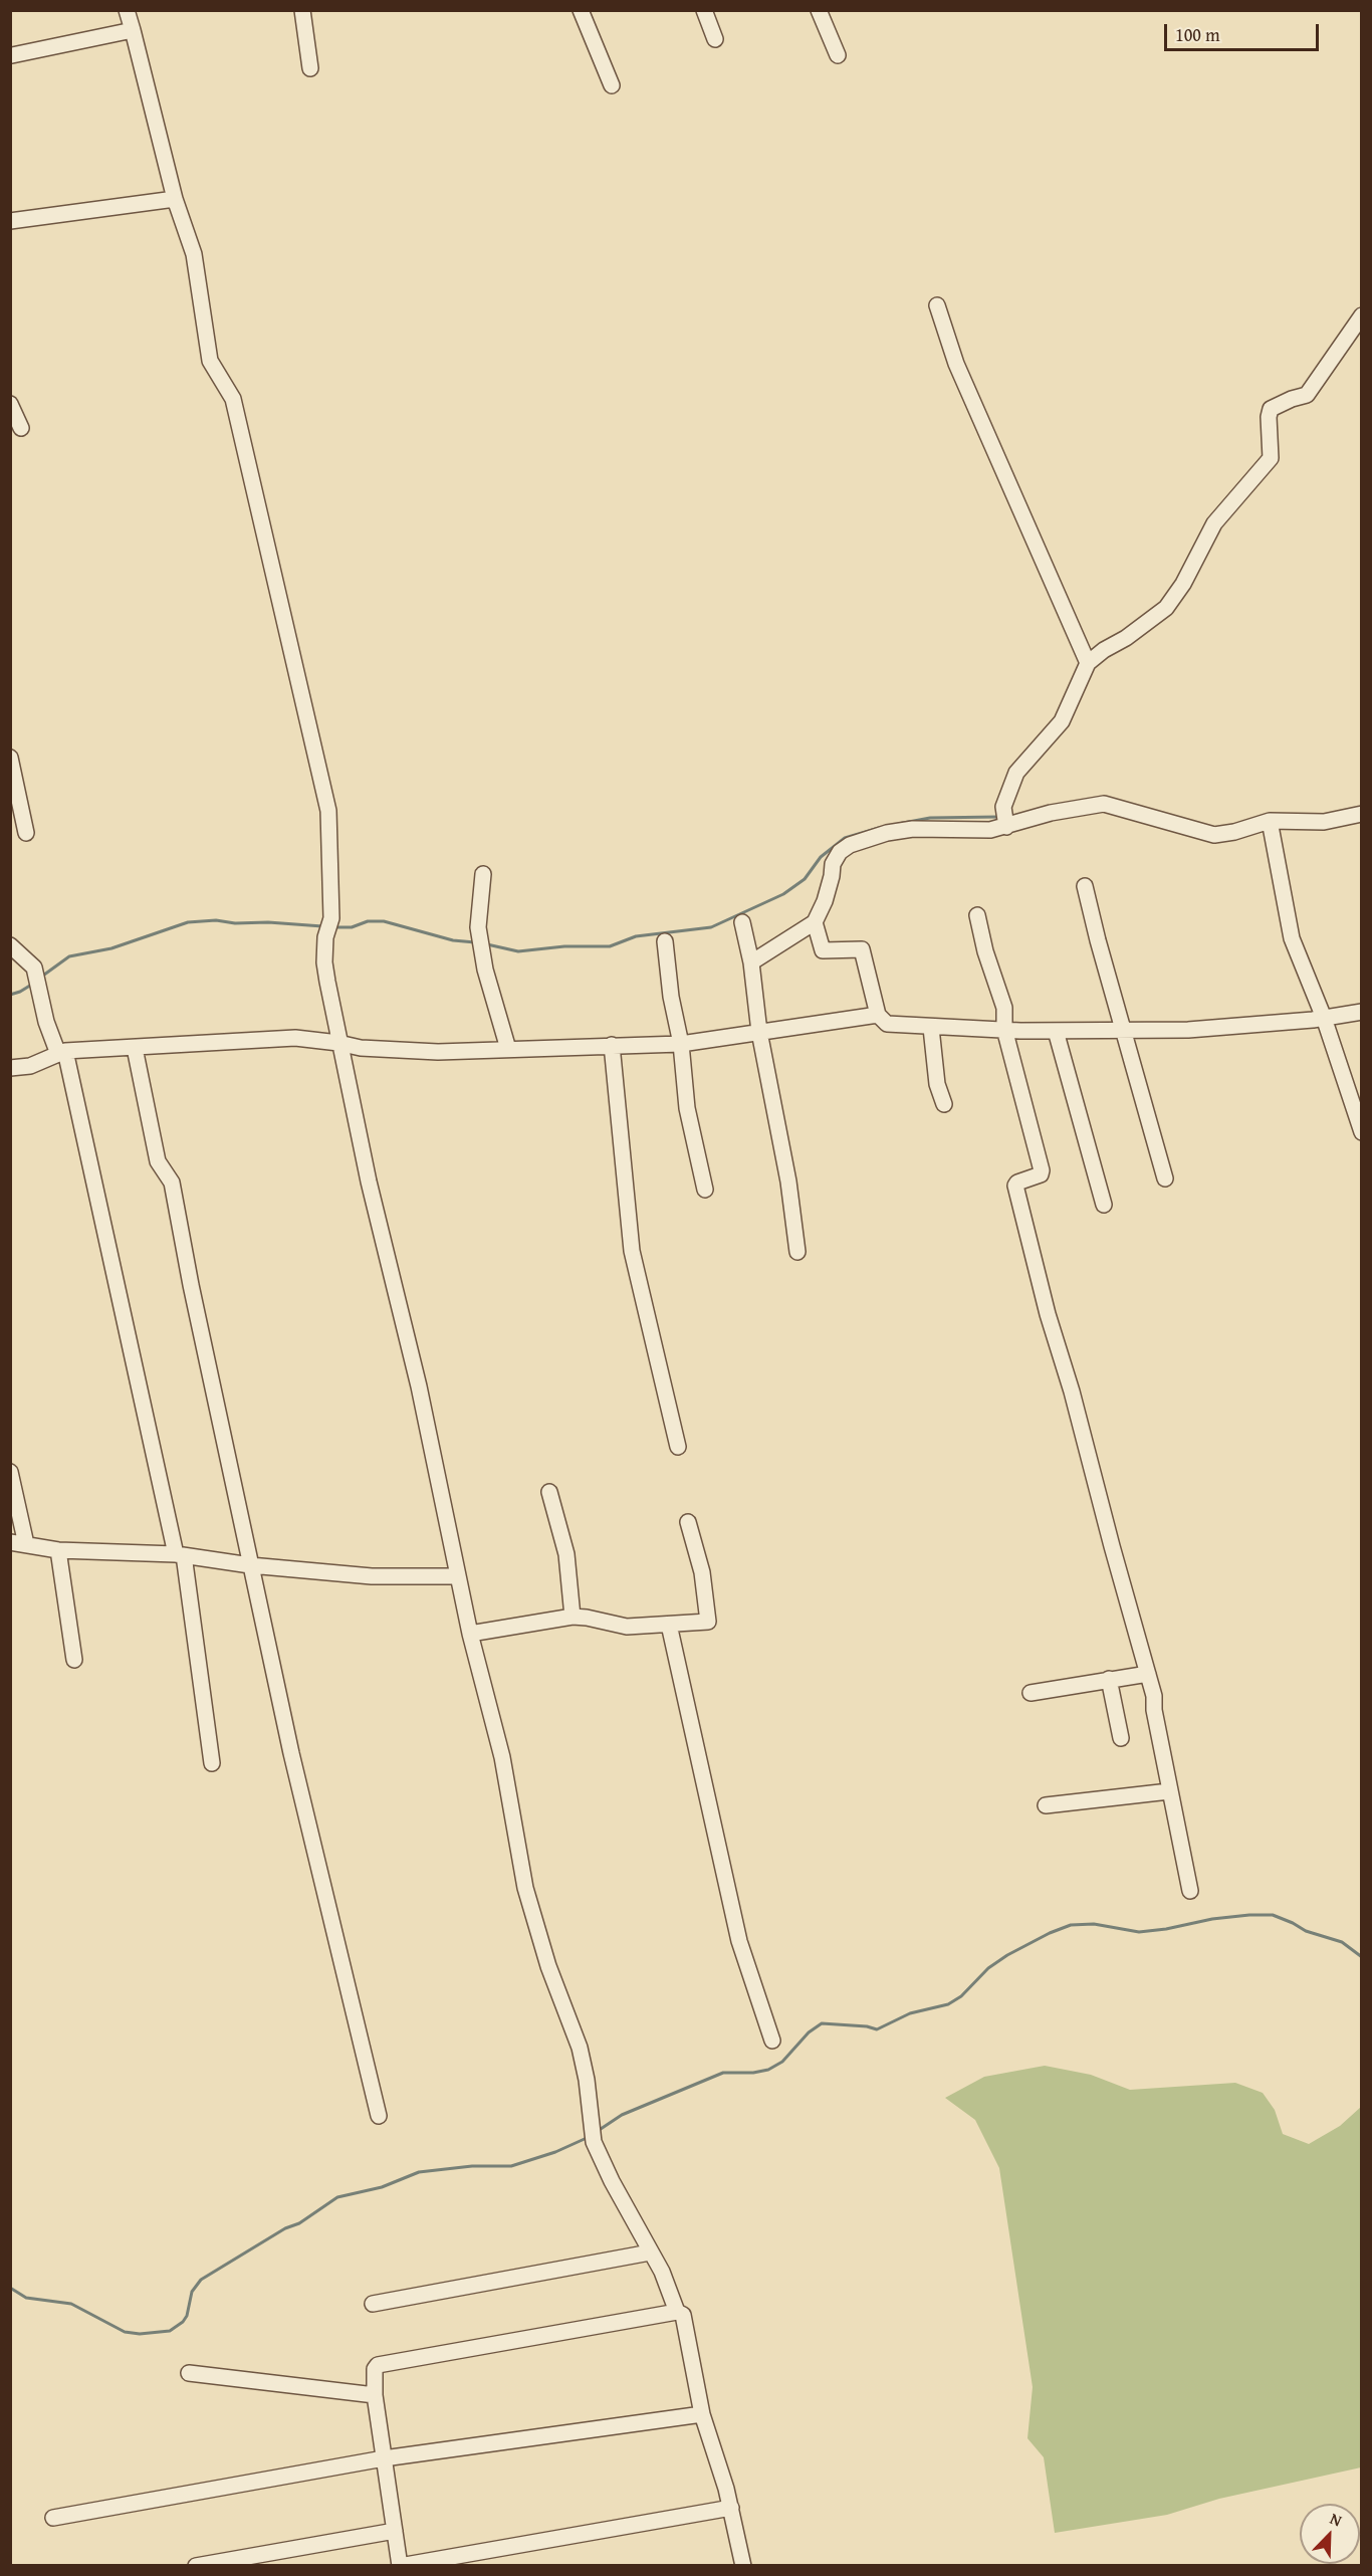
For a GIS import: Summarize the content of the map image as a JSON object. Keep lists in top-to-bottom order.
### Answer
{
  "scale_bar": "100 m",
  "north": "top right"
}
